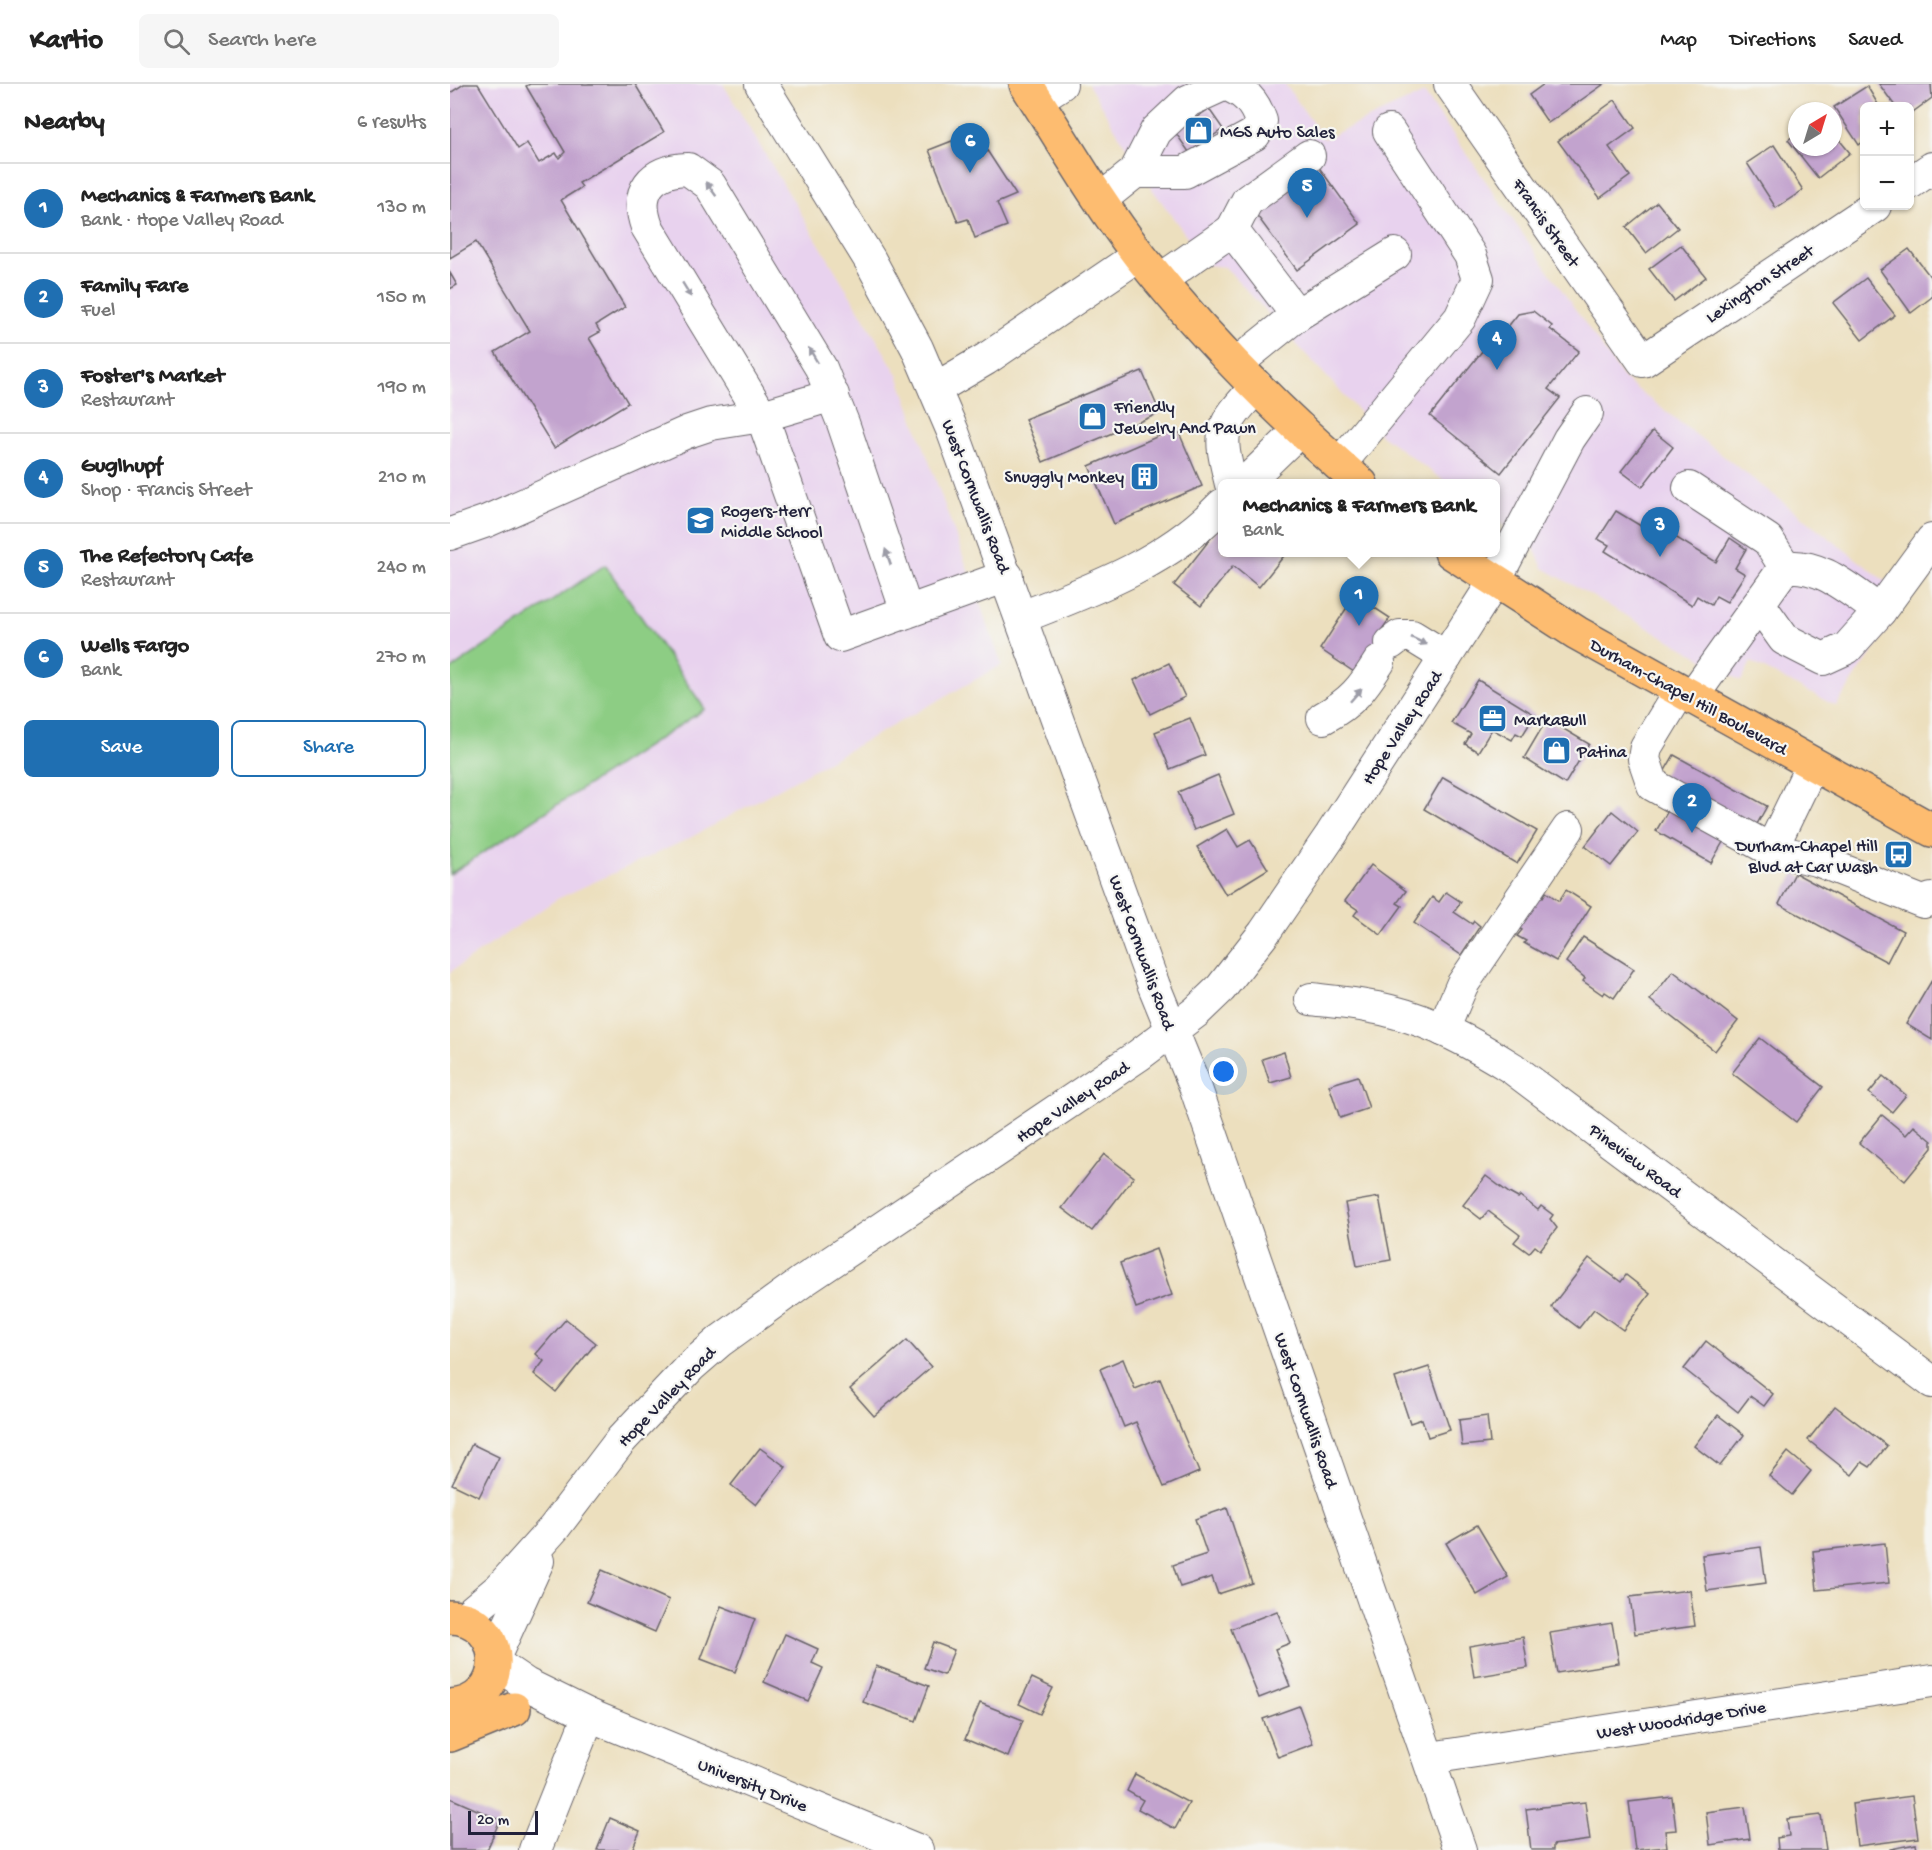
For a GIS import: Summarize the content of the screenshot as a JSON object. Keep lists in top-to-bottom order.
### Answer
{
  "streets": {
    "main road": ["Durham-Chapel Hill Boulevard"],
    "street": [
      "Francis Street",
      "Lexington Street",
      "West Cornwallis Road",
      "Hope Valley Road",
      "Pineview Road",
      "West Woodridge Drive",
      "University Drive"
    ]
  },
  "crossings": [
    ["Francis Street", "Lexington Street"],
    ["West Cornwallis Road", "Hope Valley Road"],
    ["West Cornwallis Road", "West Woodridge Drive"],
    ["Durham-Chapel Hill Boulevard", "Hope Valley Road"],
    ["Hope Valley Road", "University Drive"]
  ],
  "places": {
    "shop": ["MGS Auto Sales", "Friendly Jewelry And Pawn", "Patina"],
    "building": ["Snuggly Monkey"],
    "school or university": ["Rogers-Herr Middle School"],
    "office": ["MarkaBull"],
    "bus stop": ["Durham-Chapel Hill Blvd at Car Wash"]
  },
  "scale_bar": "20 m",
  "north": "top right",
  "page": {
    "header": "Kartio",
    "search": "Search here",
    "nav": ["Map", "Directions", "Saved"],
    "heading": ["Nearby", "6 results"],
    "map_buttons": ["+", "−"],
    "pins": [
      "6",
      "5",
      "4",
      "3",
      "1",
      "2"
    ],
    "list": [
      {
        "mark": "1",
        "name": "Mechanics & Farmers Bank",
        "note": "Bank · Hope Valley Road",
        "value": "130 m"
      },
      {
        "mark": "2",
        "name": "Family Fare",
        "note": "Fuel",
        "value": "150 m"
      },
      {
        "mark": "3",
        "name": "Foster's Market",
        "note": "Restaurant",
        "value": "190 m"
      },
      {
        "mark": "4",
        "name": "Guglhupf",
        "note": "Shop · Francis Street",
        "value": "210 m"
      },
      {
        "mark": "5",
        "name": "The Refectory Cafe",
        "note": "Restaurant",
        "value": "240 m"
      },
      {
        "mark": "6",
        "name": "Wells Fargo",
        "note": "Bank",
        "value": "270 m"
      }
    ],
    "popup": ["Mechanics & Farmers Bank", "Bank"],
    "buttons": ["Save", "Share"],
    "scale": "20 m"
  }
}
